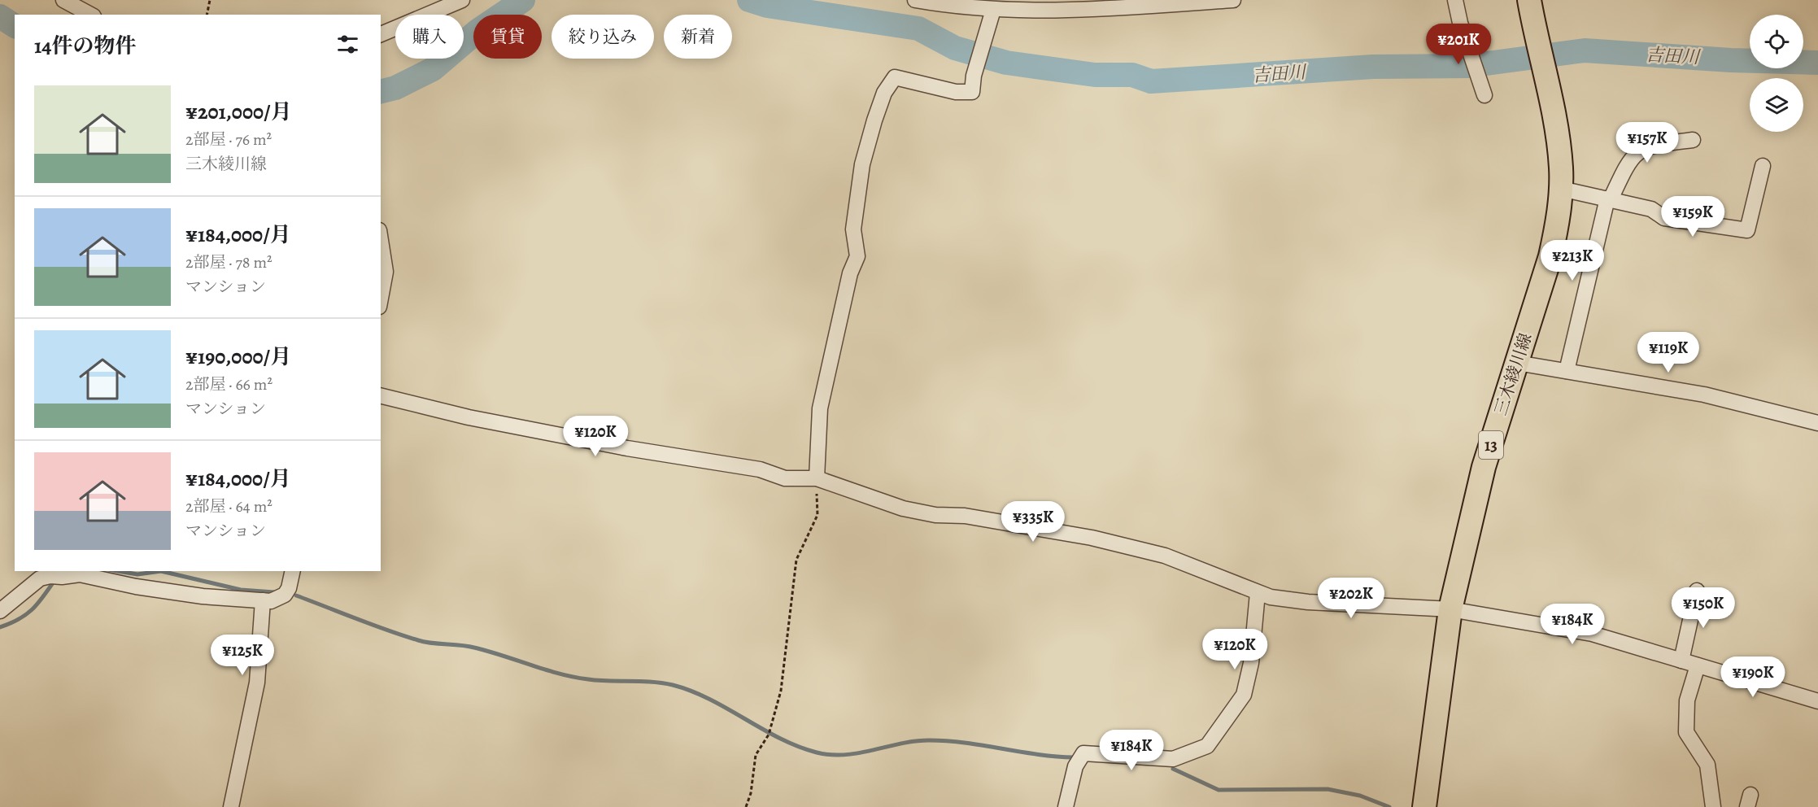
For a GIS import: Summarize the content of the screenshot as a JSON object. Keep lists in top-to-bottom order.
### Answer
{
  "streets": {
    "main road": ["三木綾川線", "13"]
  },
  "water": ["吉田川"],
  "page": {
    "chip": [
      "購入",
      "賃貸",
      "絞り込み",
      "新着"
    ],
    "heading": "14件の物件",
    "price": [
      "¥201K",
      "¥157K",
      "¥159K",
      "¥213K",
      "¥119K",
      "¥120K",
      "¥335K",
      "¥202K",
      "¥150K",
      "¥184K",
      "¥120K",
      "¥125K",
      "¥190K",
      "¥184K"
    ],
    "list": [
      {
        "name": "¥201,000/月",
        "note": "2部屋 · 76 m² · 三木綾川線"
      },
      {
        "name": "¥184,000/月",
        "note": "2部屋 · 78 m² · マンション"
      },
      {
        "name": "¥190,000/月",
        "note": "2部屋 · 66 m² · マンション"
      },
      {
        "name": "¥184,000/月",
        "note": "2部屋 · 64 m² · マンション"
      }
    ]
  }
}
